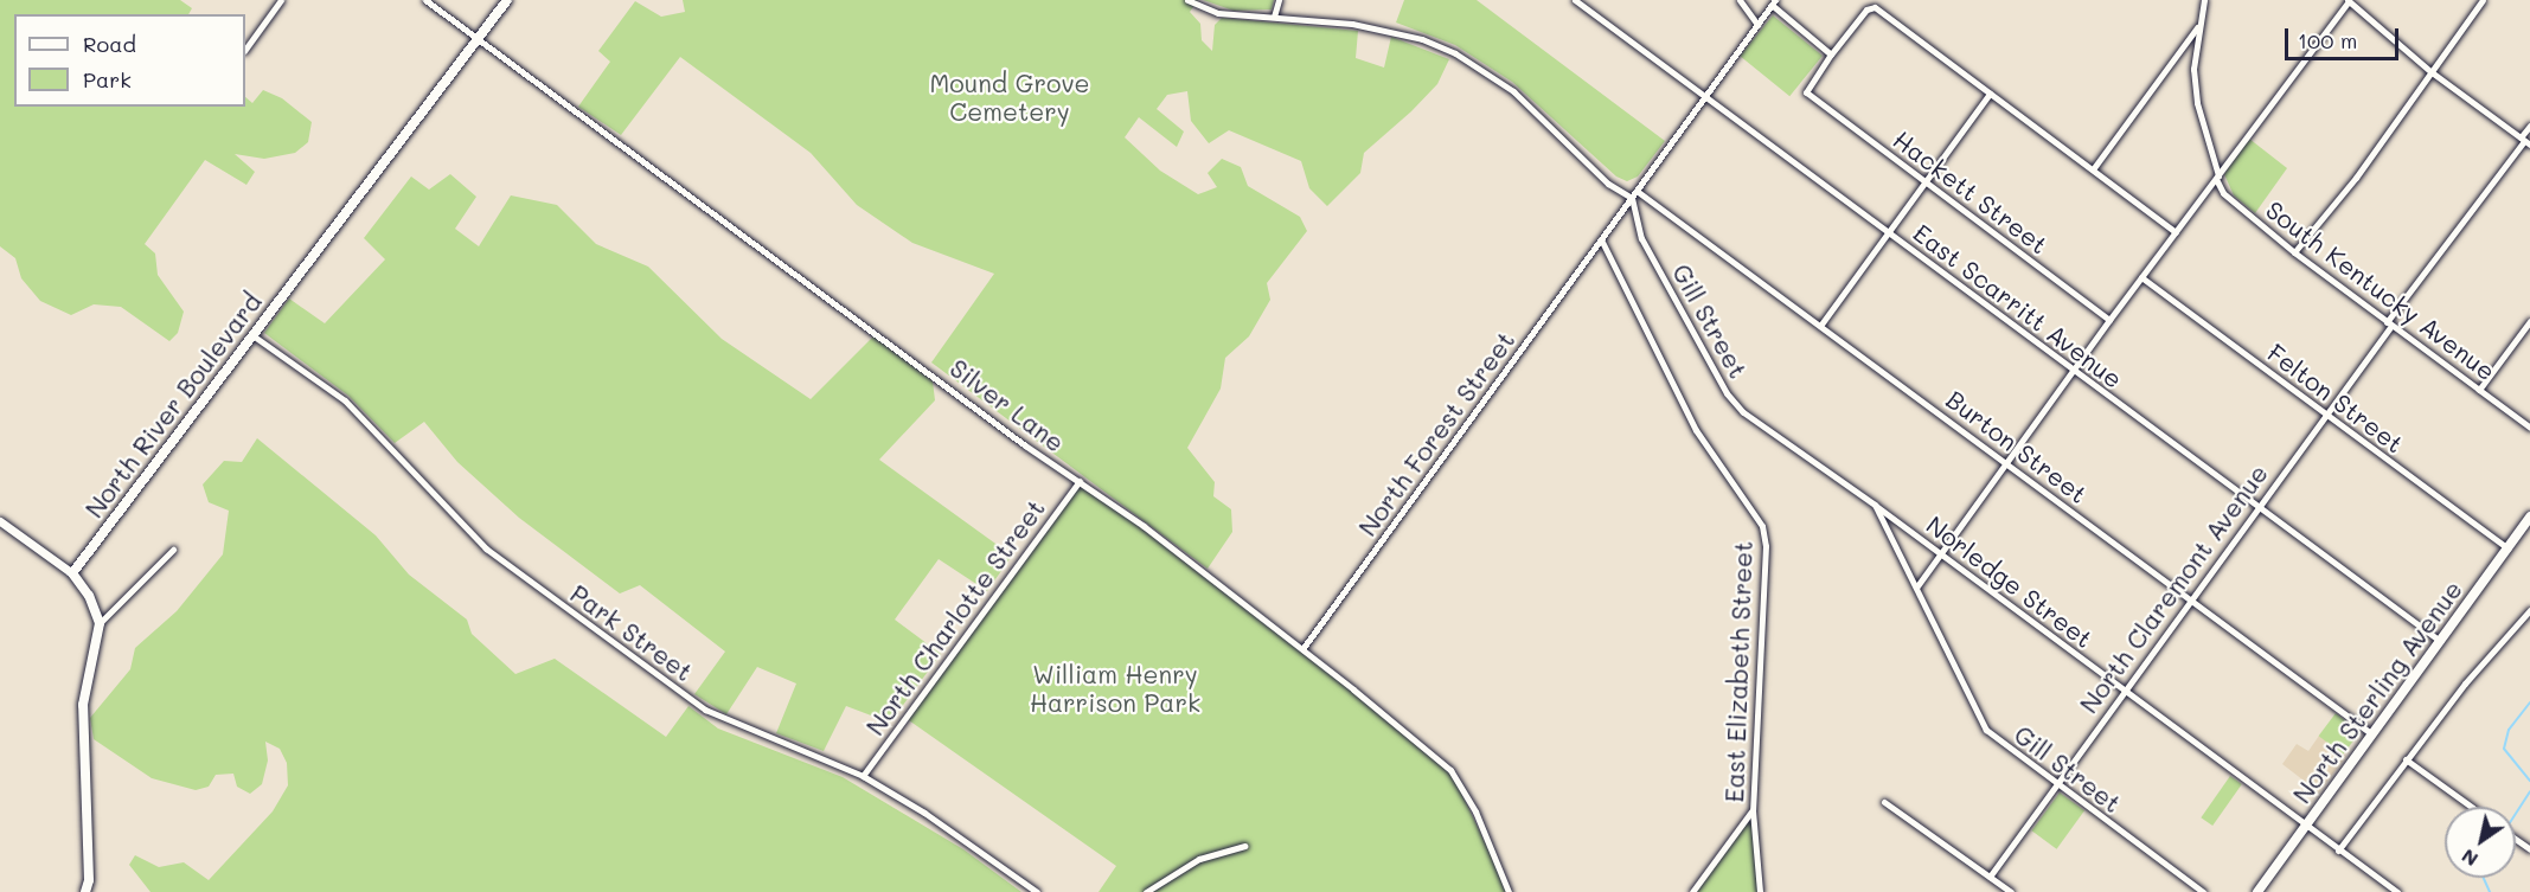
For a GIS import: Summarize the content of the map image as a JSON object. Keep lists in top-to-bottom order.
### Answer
{
  "streets": {
    "main road": ["North River Boulevard", "North Sterling Avenue"],
    "street": [
      "Hackett Street",
      "South Kentucky Avenue",
      "East Scarritt Avenue",
      "Gill Street",
      "Felton Street",
      "Silver Lane",
      "North Forest Street",
      "Burton Street",
      "Norledge Street",
      "North Claremont Avenue",
      "North Charlotte Street",
      "Park Street",
      "East Elizabeth Street"
    ]
  },
  "crossings": [
    ["South Kentucky Avenue", "North Claremont Avenue"],
    ["East Scarritt Avenue", "North Claremont Avenue"],
    ["East Scarritt Avenue", "North Sterling Avenue"],
    ["Gill Street", "North Forest Street"],
    ["Gill Street", "Norledge Street"],
    ["Gill Street", "North Claremont Avenue"],
    ["Felton Street", "North Claremont Avenue"],
    ["Felton Street", "North Sterling Avenue"],
    ["North River Boulevard", "Silver Lane"],
    ["North River Boulevard", "Park Street"],
    ["Silver Lane", "North Forest Street"],
    ["Silver Lane", "North Charlotte Street"],
    ["North Forest Street", "Burton Street"],
    ["North Forest Street", "East Elizabeth Street"],
    ["Burton Street", "North Claremont Avenue"],
    ["Burton Street", "North Sterling Avenue"],
    ["Norledge Street", "North Claremont Avenue"],
    ["Norledge Street", "North Sterling Avenue"],
    ["North Charlotte Street", "Park Street"]
  ],
  "parks": ["Mound Grove Cemetery", "William Henry Harrison Park"],
  "legend": ["Road", "Park"],
  "scale_bar": "100 m",
  "north": "bottom left"
}
